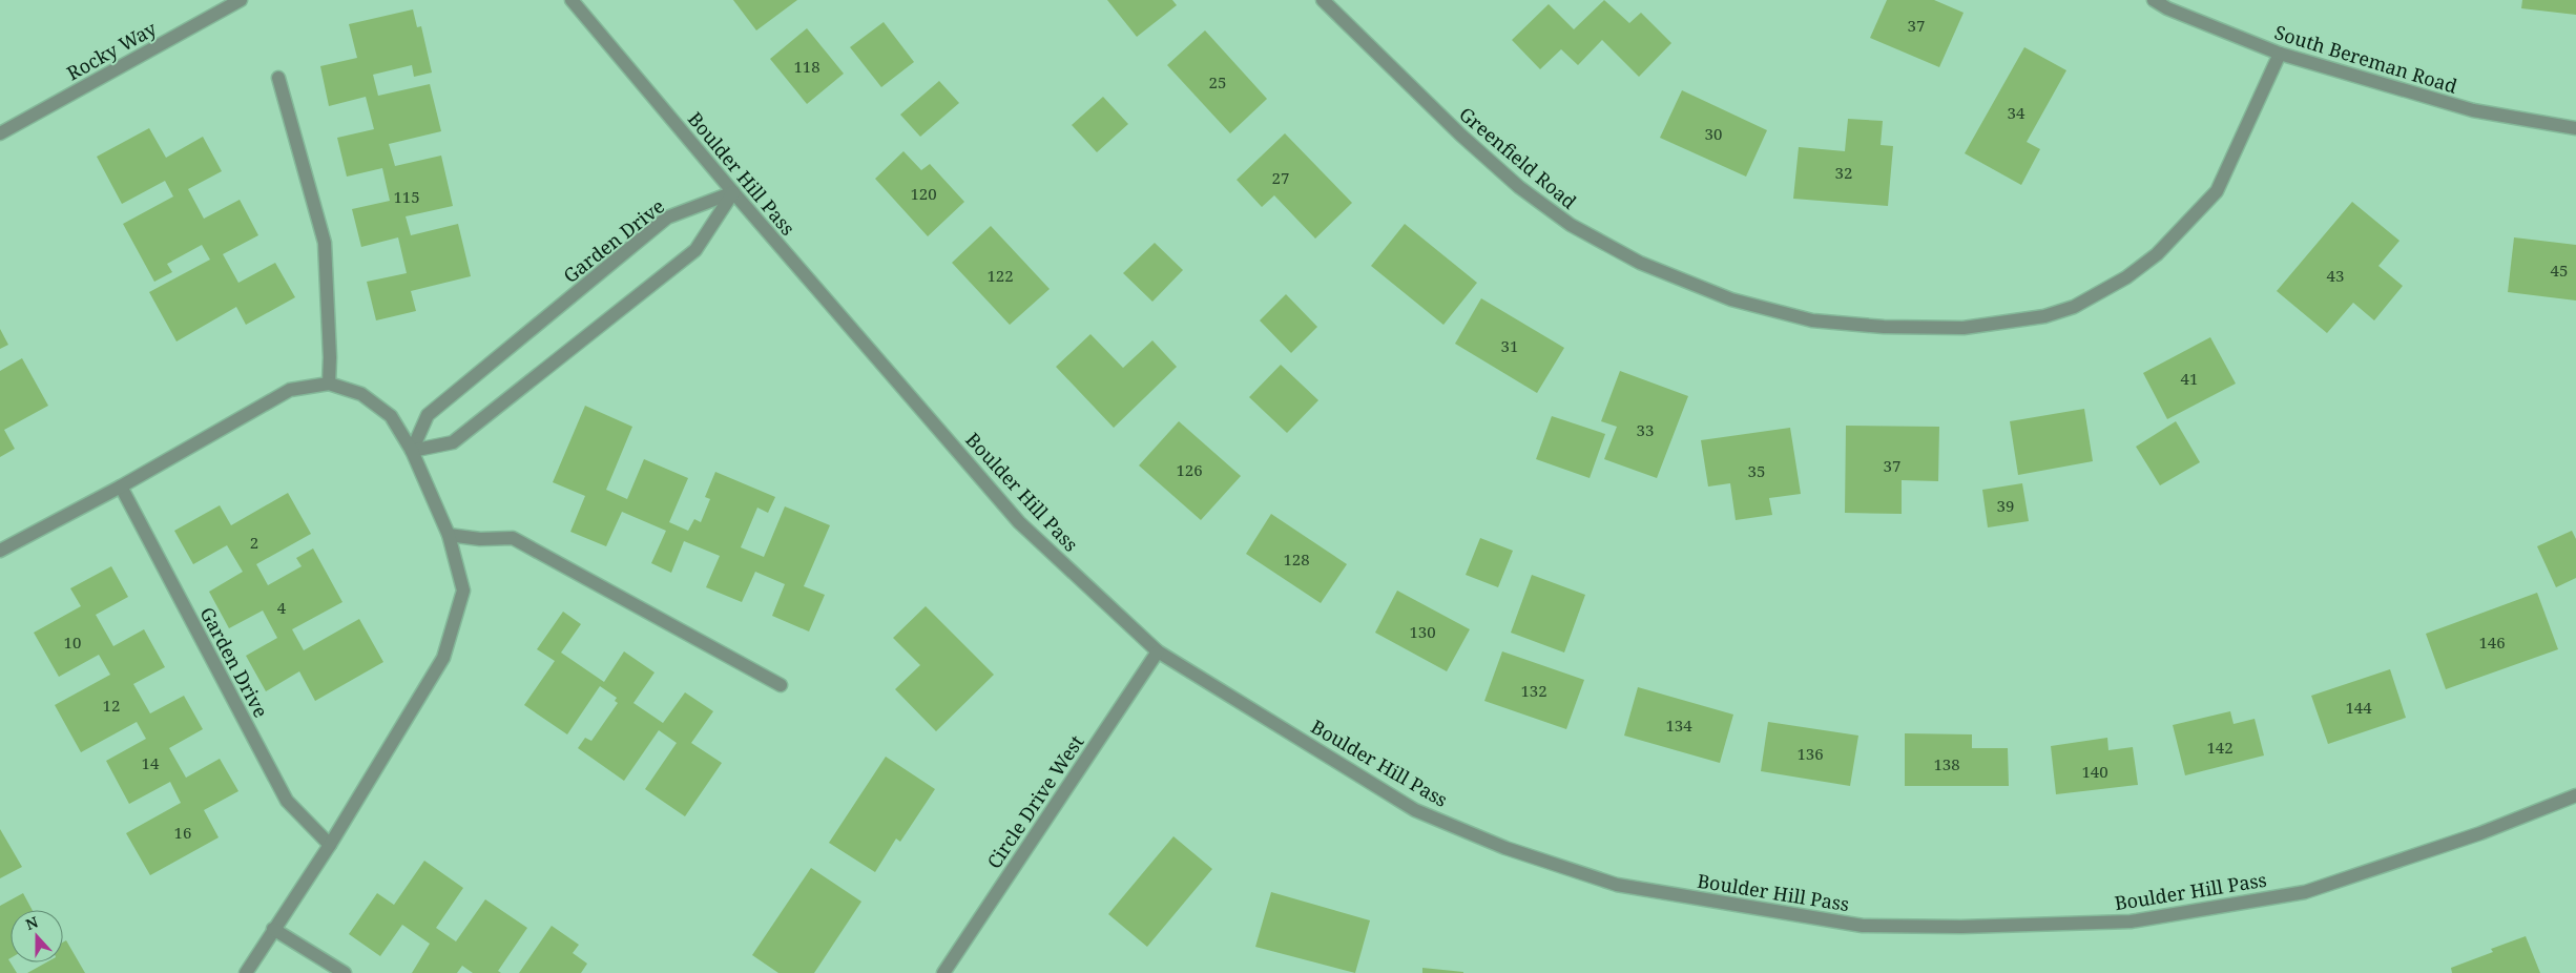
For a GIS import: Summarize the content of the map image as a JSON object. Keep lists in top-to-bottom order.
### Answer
{
  "streets": {
    "street": [
      "Rocky Way",
      "South Bereman Road",
      "Greenfield Road",
      "Boulder Hill Pass",
      "Garden Drive",
      "Circle Drive West"
    ]
  },
  "crossings": [
    ["South Bereman Road", "Greenfield Road"],
    ["Boulder Hill Pass", "Garden Drive"],
    ["Boulder Hill Pass", "Circle Drive West"]
  ],
  "house_numbers": [
    "37",
    "118",
    "25",
    "34",
    "30",
    "32",
    "27",
    "120",
    "115",
    "45",
    "122",
    "43",
    "31",
    "41",
    "33",
    "37",
    "126",
    "35",
    "39",
    "2",
    "128",
    "4",
    "130",
    "10",
    "146",
    "132",
    "12",
    "144",
    "134",
    "142",
    "136",
    "14",
    "138",
    "140",
    "16"
  ],
  "north": "top"
}
